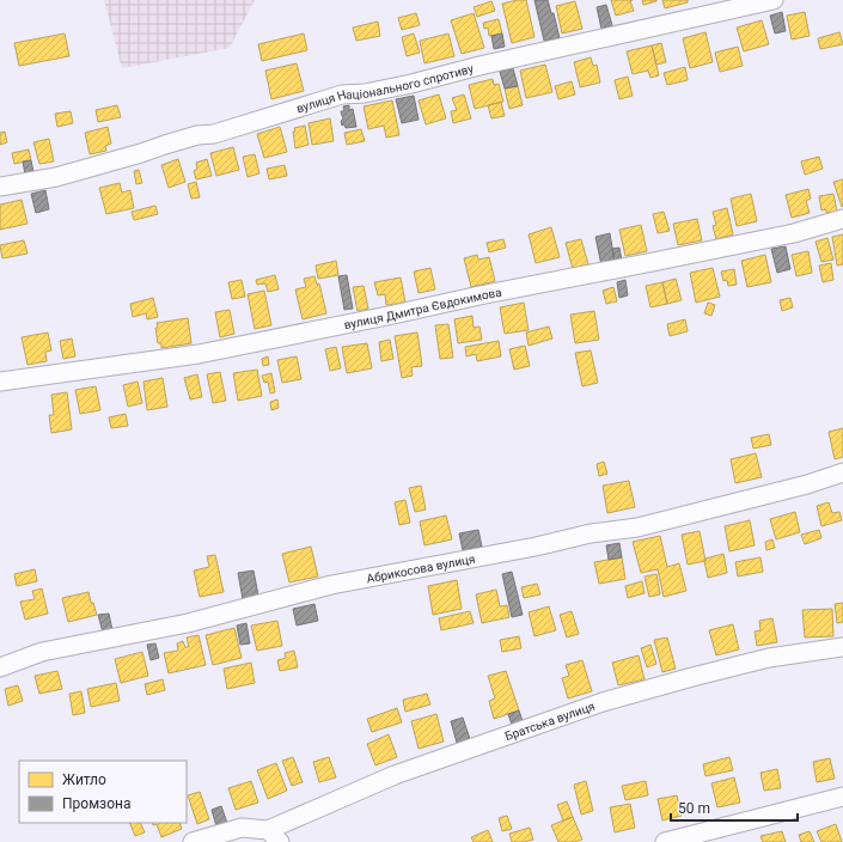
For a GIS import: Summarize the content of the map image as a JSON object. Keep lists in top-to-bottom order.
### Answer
{
  "streets": {
    "street": [
      "вулиця Національного спротиву",
      "вулиця Дмитра Євдокимова",
      "Абрикосова вулиця",
      "Братська вулиця"
    ]
  },
  "legend": ["Житло", "Промзона"],
  "scale_bar": "50 m"
}
